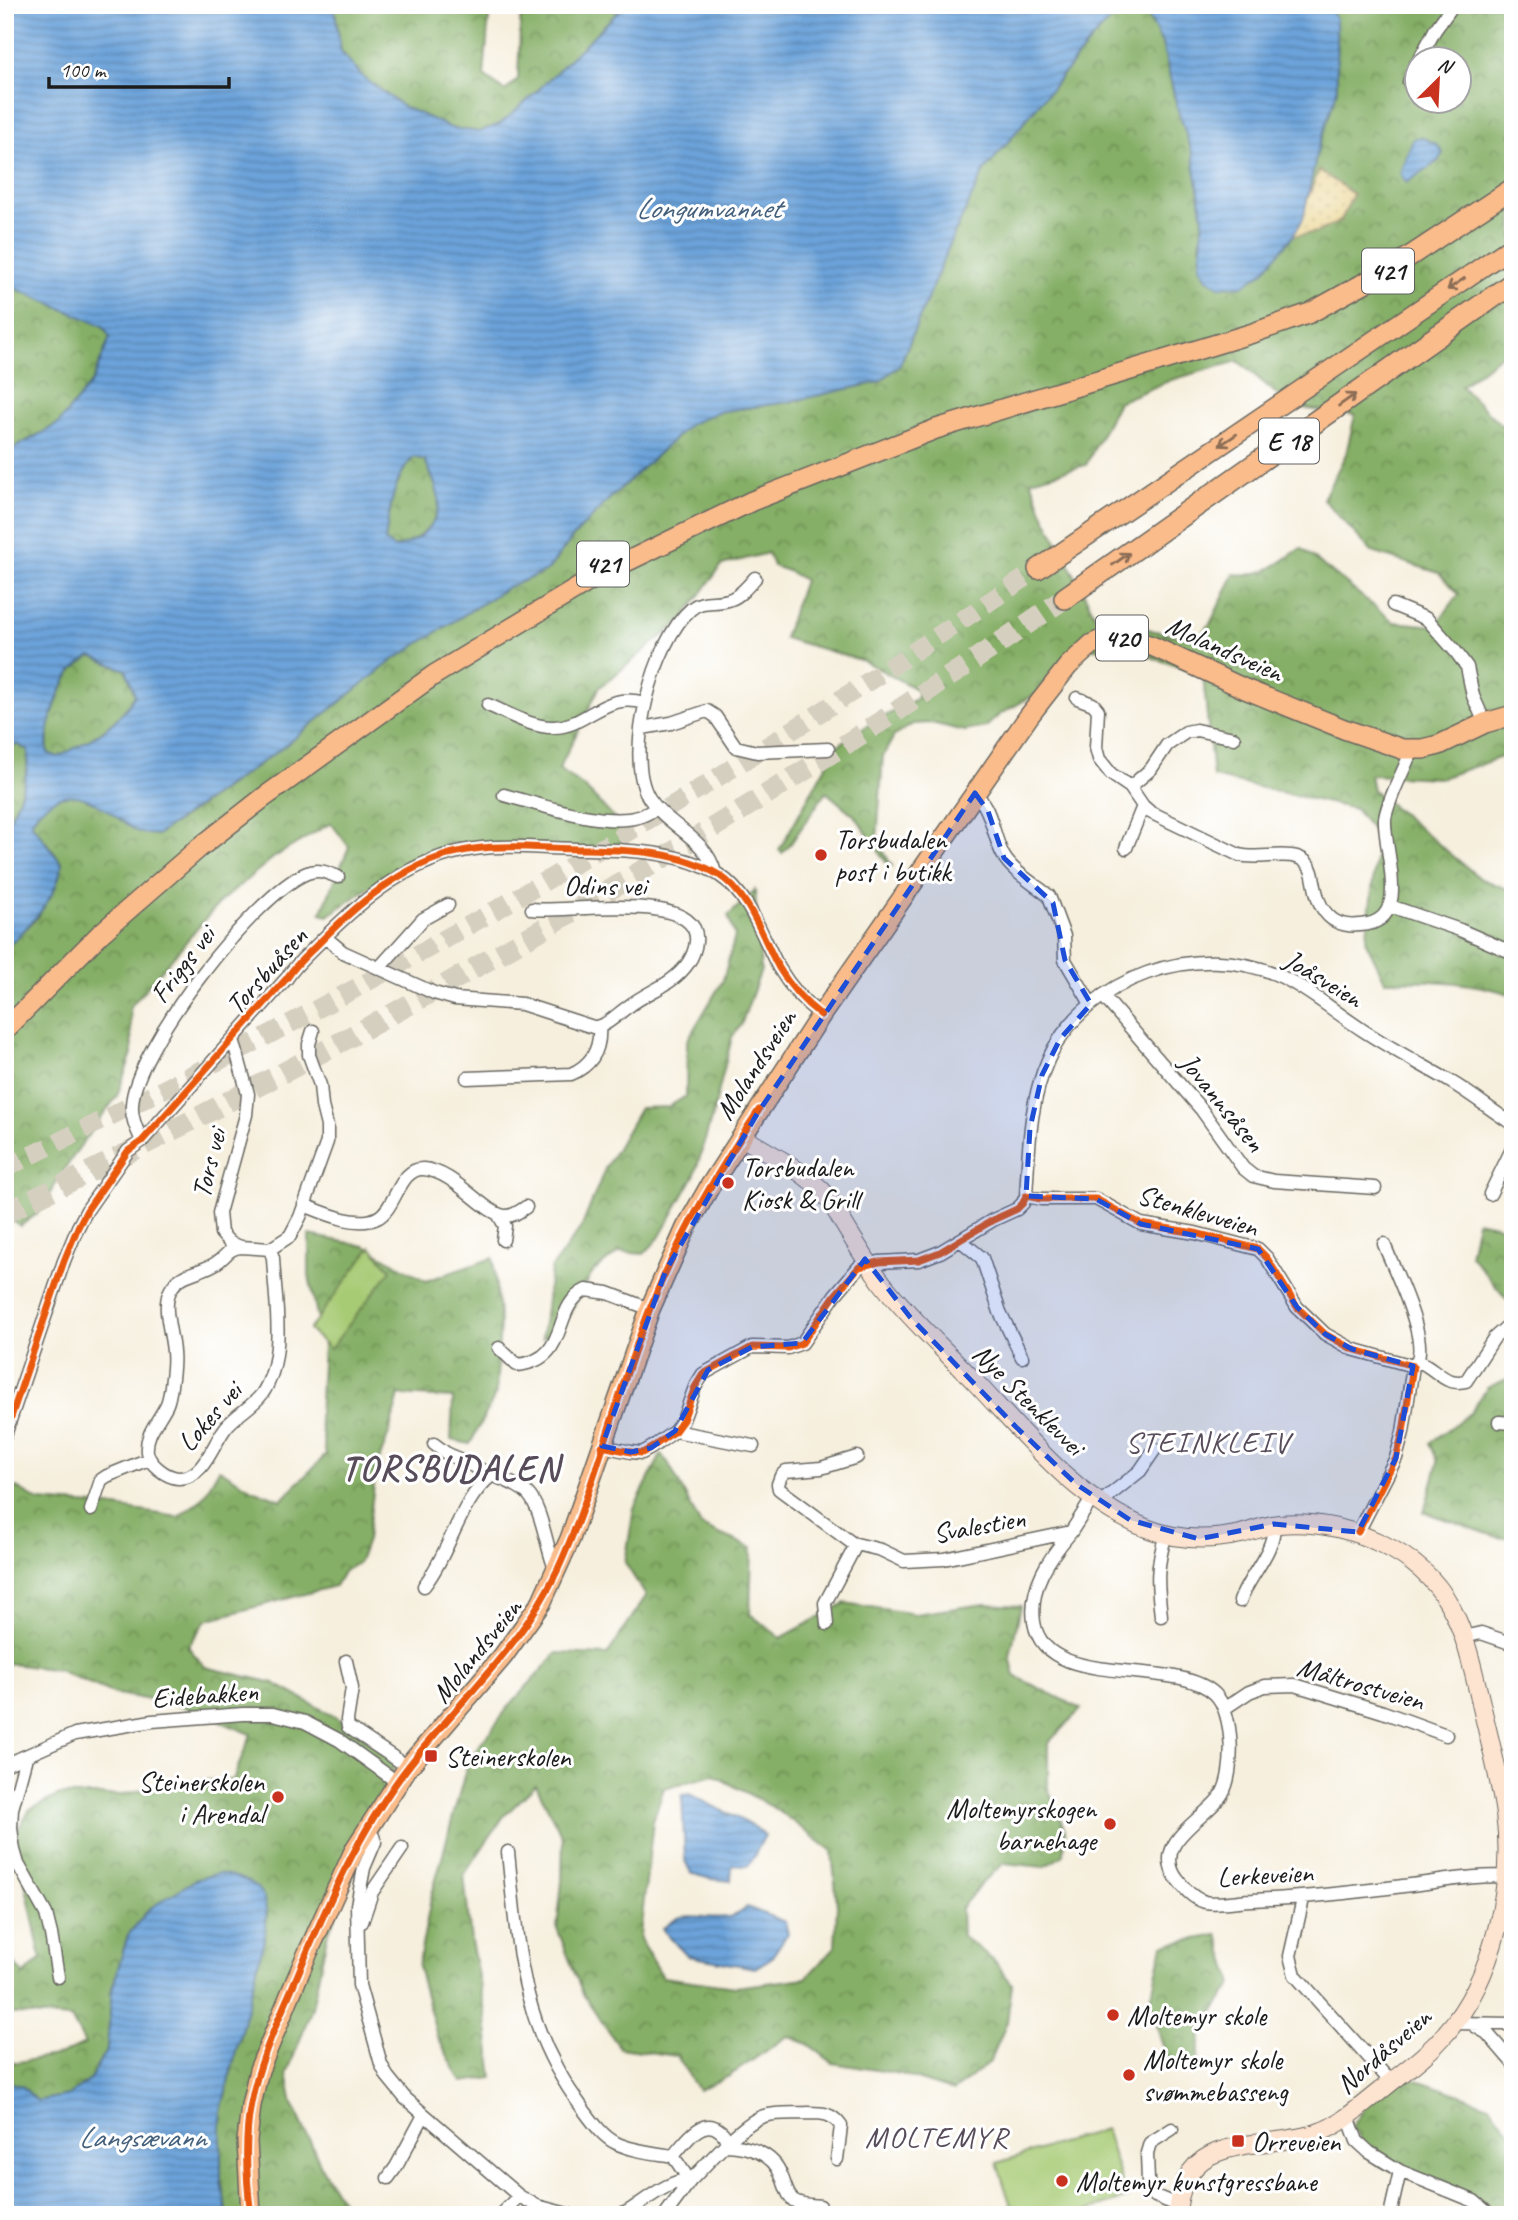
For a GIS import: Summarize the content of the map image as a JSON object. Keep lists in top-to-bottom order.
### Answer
{
  "streets": {
    "highway": ["E 18"],
    "main road": [
      "421",
      "420",
      "Molandsveien",
      "Nye Stenklevvei",
      "Nordåsveien"
    ],
    "street": [
      "Odins vei",
      "Friggs vei",
      "Torsbuåsen",
      "Joåsveien",
      "Jovannsåsen",
      "Tors vei",
      "Stenklevveien",
      "Lokes vei",
      "Svalestien",
      "Måltrostveien",
      "Eidebakken",
      "Lerkeveien"
    ]
  },
  "crossings": [
    ["Molandsveien", "Torsbuåsen"],
    ["Molandsveien", "Nye Stenklevvei"],
    ["Molandsveien", "Eidebakken"],
    ["Friggs vei", "Torsbuåsen"],
    ["Torsbuåsen", "Tors vei"],
    ["Joåsveien", "Jovannsåsen"],
    ["Joåsveien", "Stenklevveien"],
    ["Tors vei", "Lokes vei"],
    ["Nye Stenklevvei", "Nordåsveien"],
    ["Måltrostveien", "Lerkeveien"],
    ["Lerkeveien", "Nordåsveien"]
  ],
  "districts": ["STEINKLEIV", "TORSBUDALEN", "MOLTEMYR"],
  "water": ["Longumvannet", "Langsævann"],
  "places": {
    "other": [
      "Torsbudalen post i butikk",
      "Torsbudalen Kiosk & Grill",
      "Steinerskolen i Arendal",
      "Moltemyrskogen barnehage",
      "Moltemyr skole",
      "Moltemyr skole svømmebasseng",
      "Moltemyr kunstgressbane"
    ],
    "transit": ["Steinerskolen", "Orreveien"]
  },
  "scale_bar": "100 m",
  "north": "top right"
}
